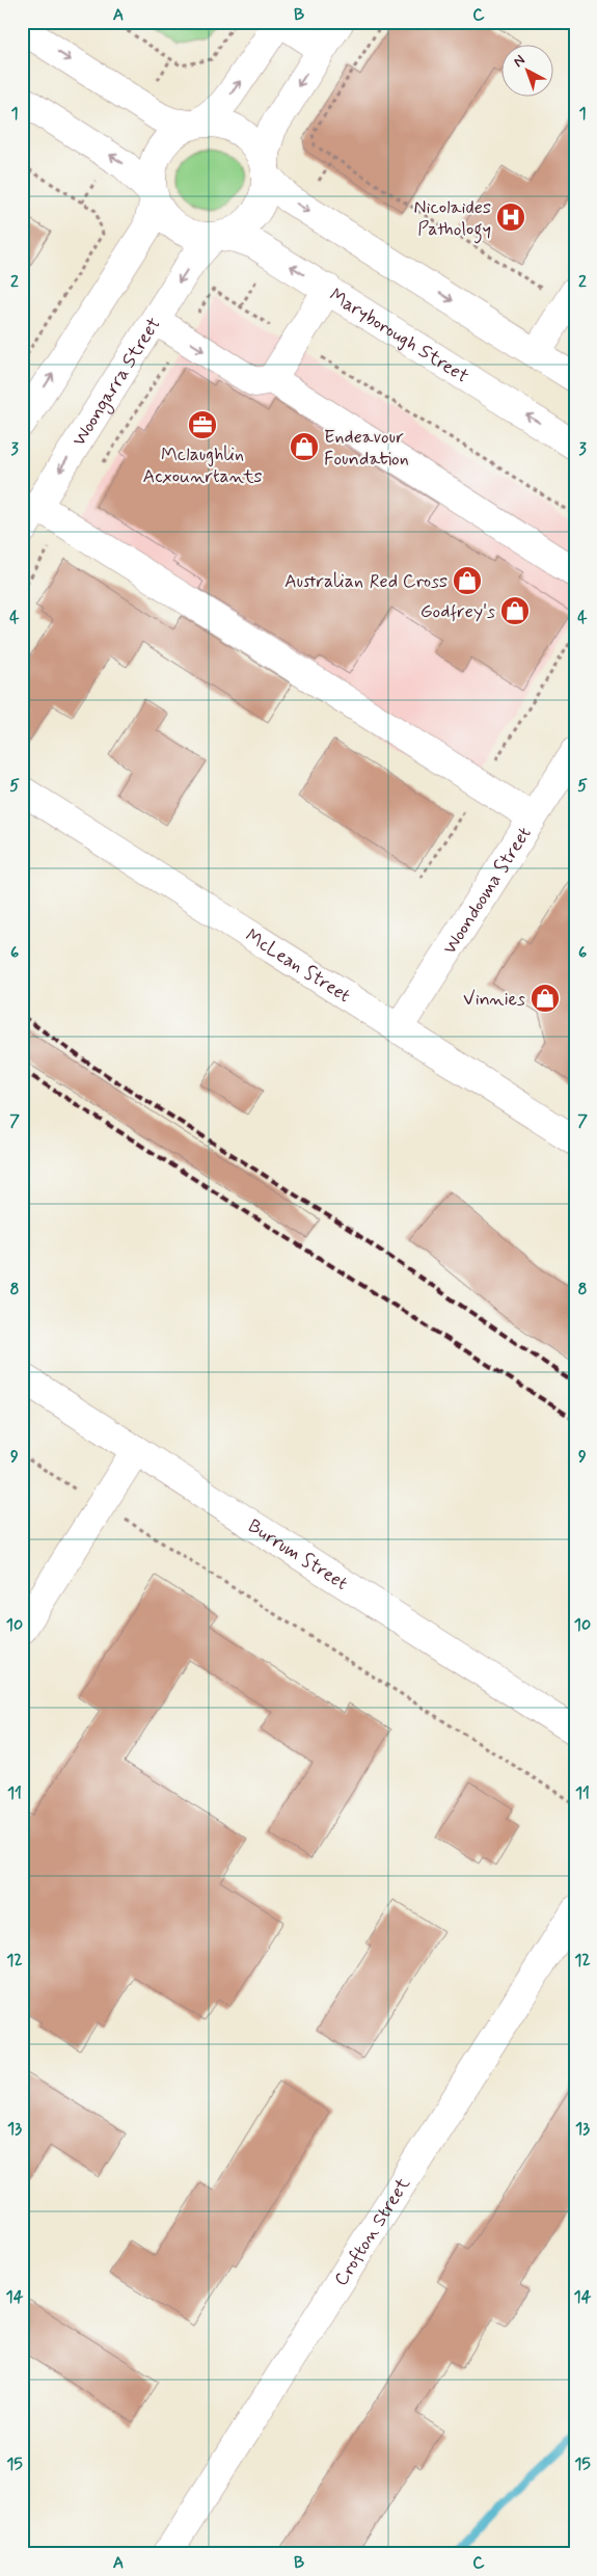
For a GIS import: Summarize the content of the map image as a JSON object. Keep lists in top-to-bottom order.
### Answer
{
  "streets": {
    "street": [
      "Maryborough Street",
      "Woongarra Street",
      "Woondooma Street",
      "McLean Street",
      "Burrum Street",
      "Crofton Street"
    ]
  },
  "crossings": [
    ["Maryborough Street", "Woongarra Street"],
    ["Woondooma Street", "McLean Street"]
  ],
  "places": {
    "hospital": ["Nicolaides Pathology"],
    "office": ["Mclaughlin Acxounrtants"],
    "shop": [
      "Endeavour Foundation",
      "Australian Red Cross",
      "Godfrey's",
      "Vinnies"
    ]
  },
  "north": "top left",
  "grid": {
    "columns": ["A", "B", "C"],
    "rows": [
      "1",
      "2",
      "3",
      "4",
      "5",
      "6",
      "7",
      "8",
      "9",
      "10",
      "11",
      "12",
      "13",
      "14",
      "15"
    ]
  }
}
